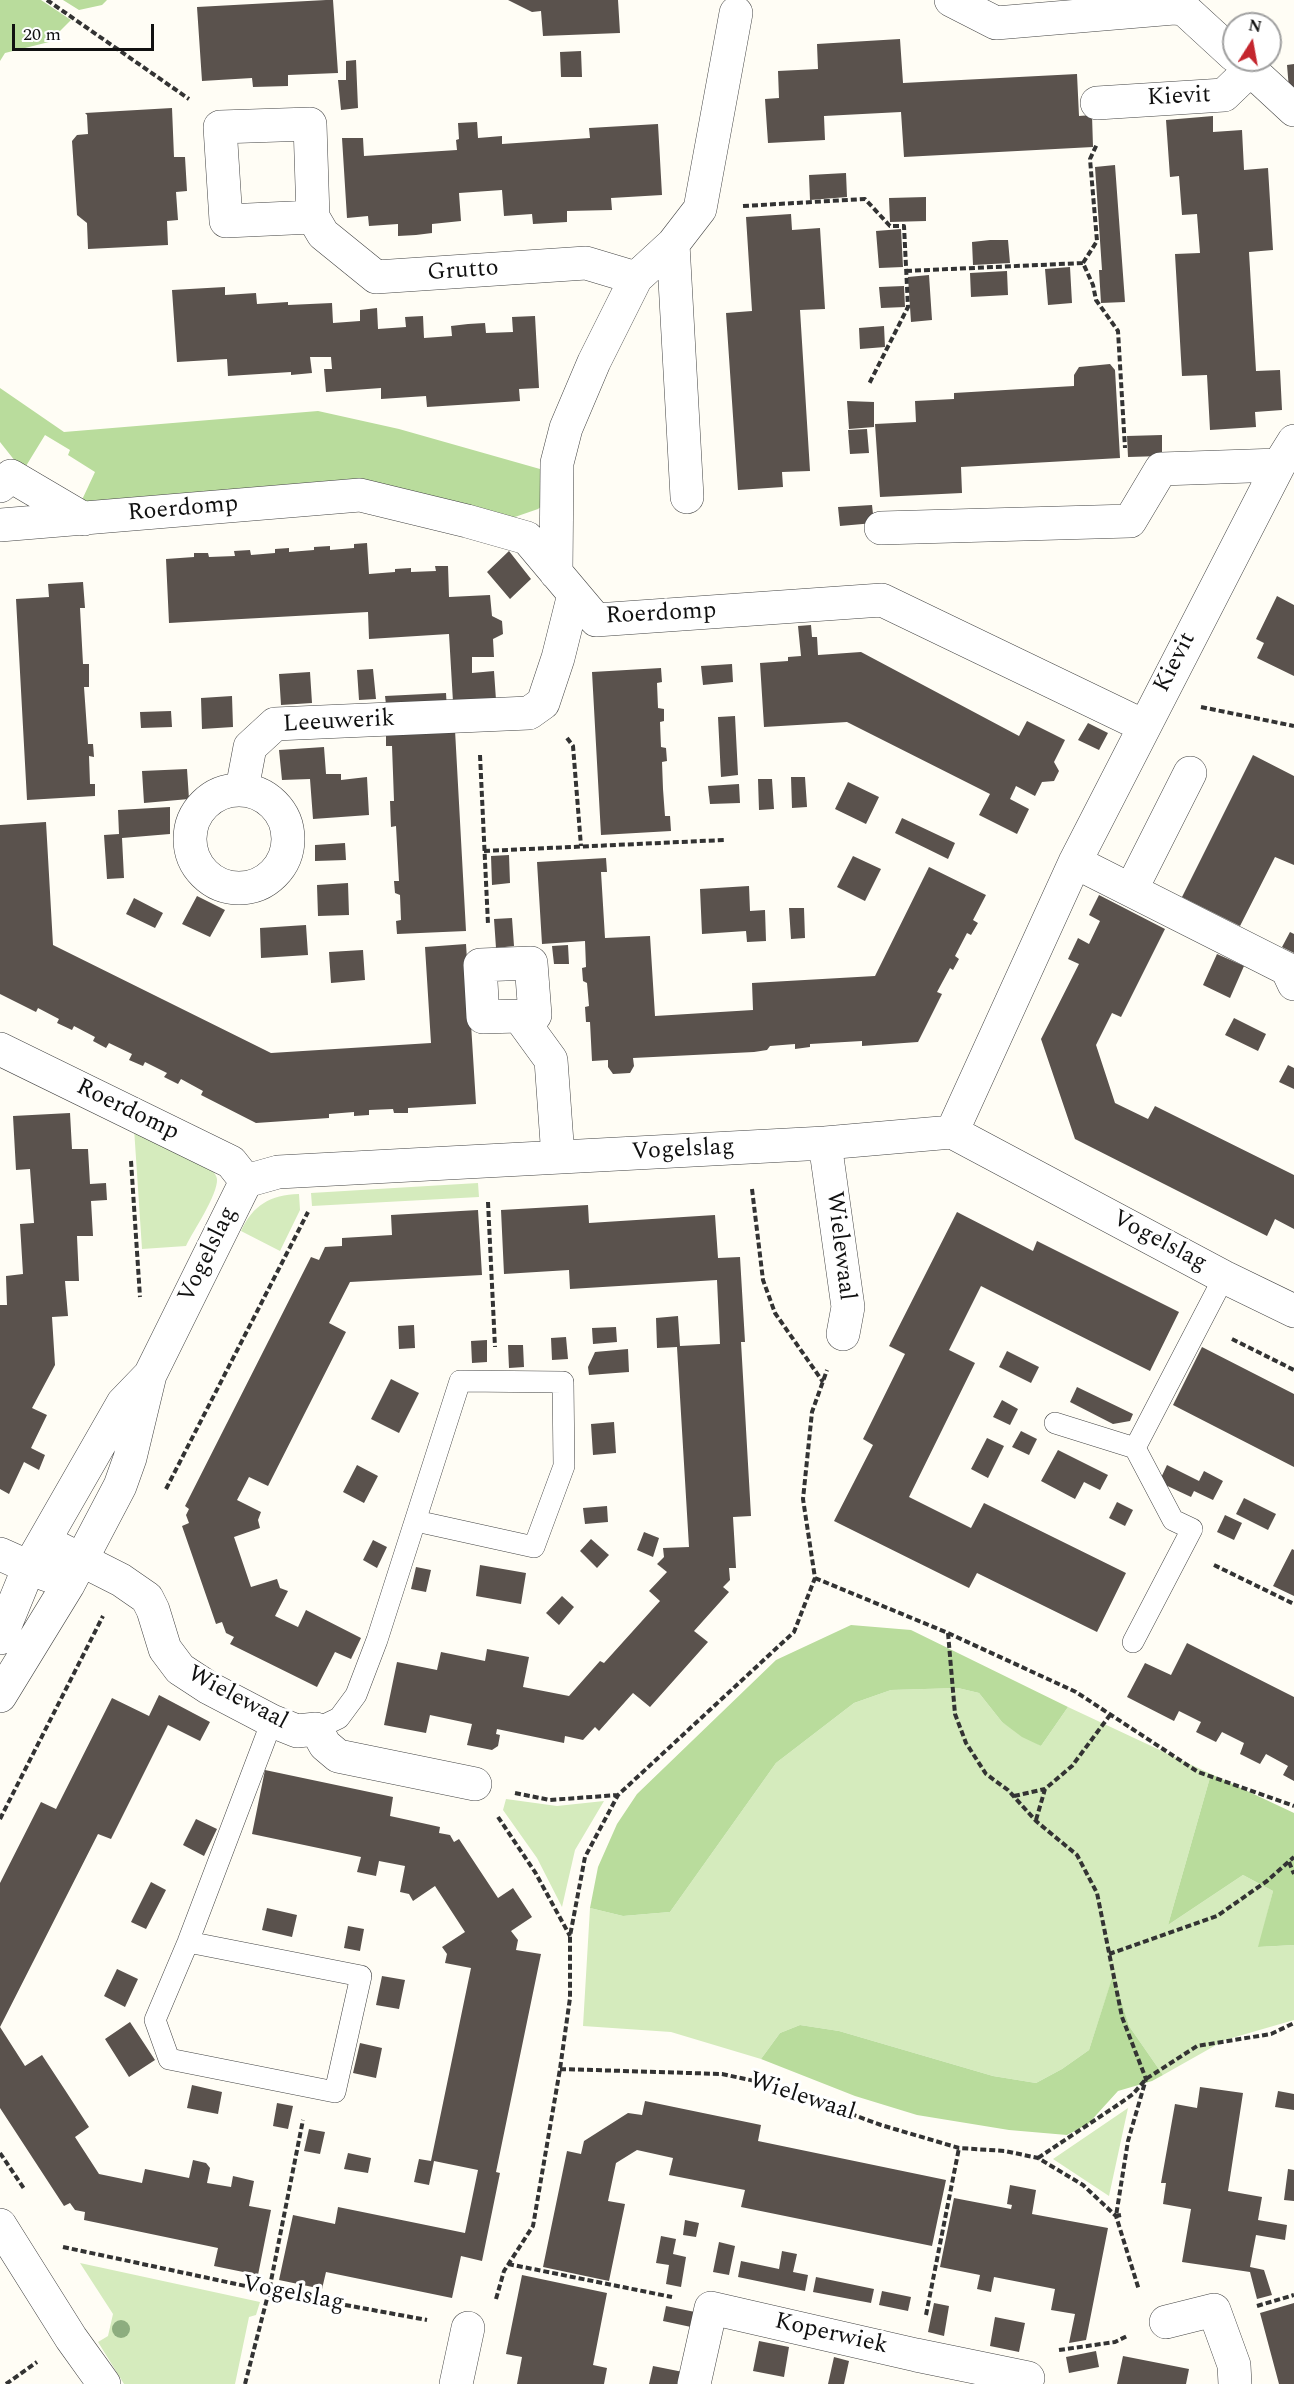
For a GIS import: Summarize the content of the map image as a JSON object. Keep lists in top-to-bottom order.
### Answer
{
  "streets": {
    "street": [
      "Kievit",
      "Grutto",
      "Roerdomp",
      "Leeuwerik",
      "Vogelslag",
      "Wielewaal",
      "Koperwiek"
    ]
  },
  "crossings": [
    ["Kievit", "Roerdomp"],
    ["Kievit", "Vogelslag"],
    ["Roerdomp", "Vogelslag"],
    ["Vogelslag", "Wielewaal"],
    ["Wielewaal", "Koperwiek"]
  ],
  "scale_bar": "20 m",
  "north": "top"
}
